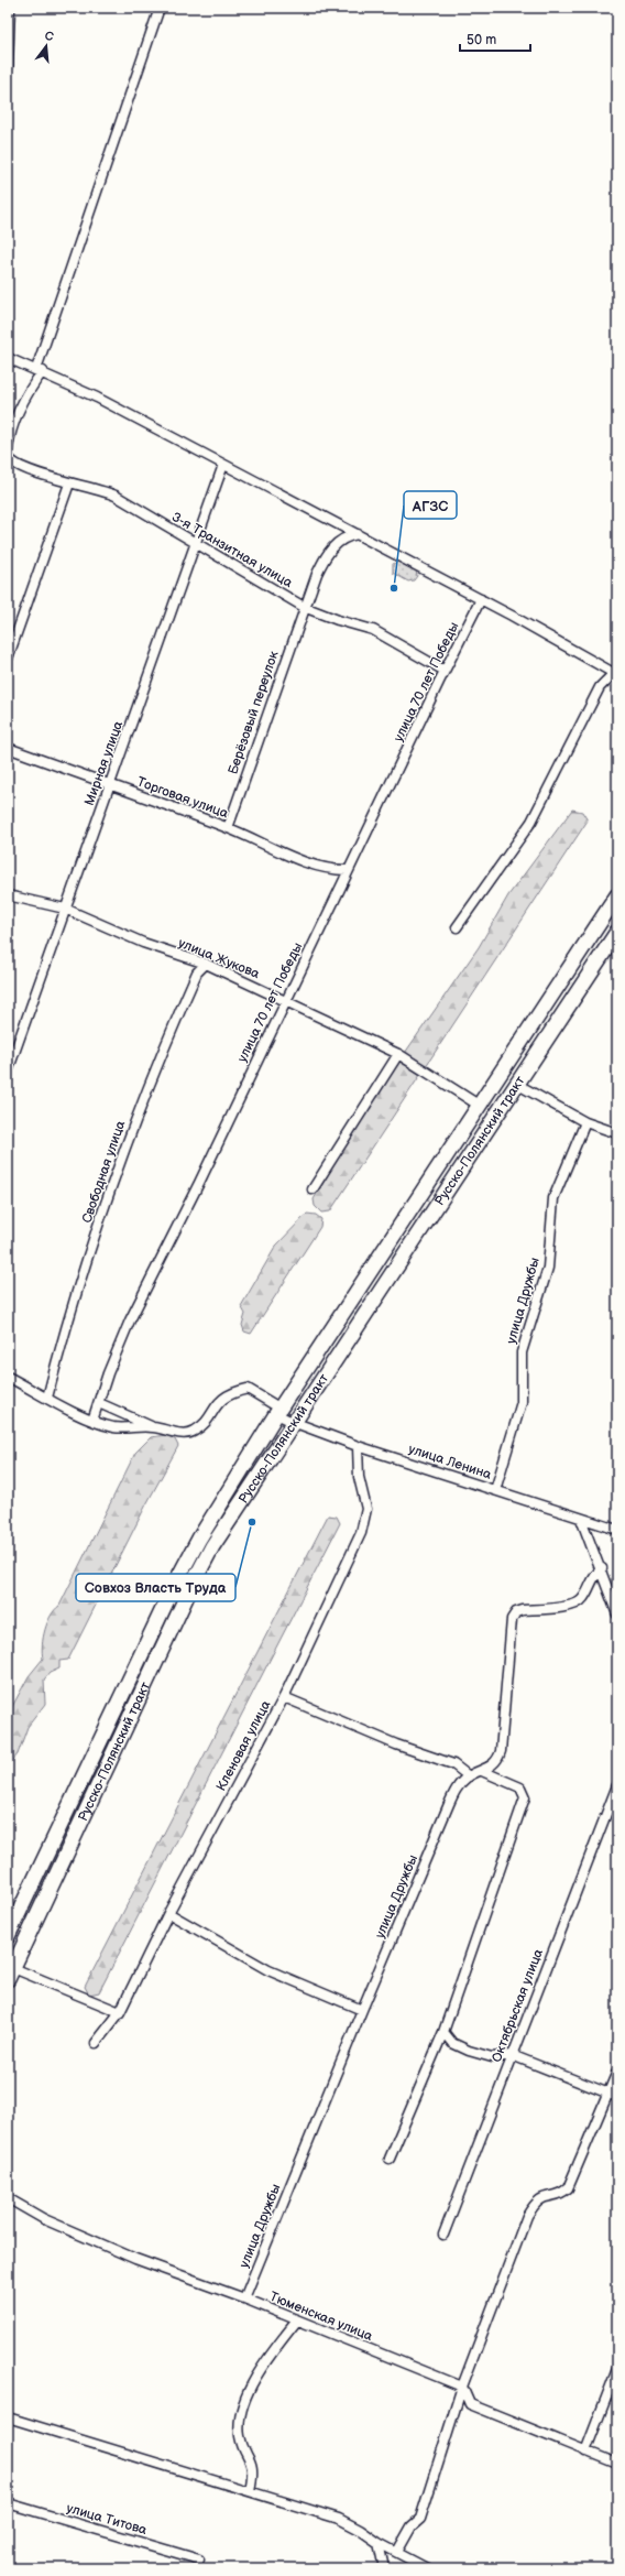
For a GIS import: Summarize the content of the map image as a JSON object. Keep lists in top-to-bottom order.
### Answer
{
  "streets": {
    "main road": ["Русско-Полянский тракт"],
    "street": [
      "3-я Транзитная улица",
      "улица 70 лет Победы",
      "Берёзовый переулок",
      "Мирная улица",
      "Торговая улица",
      "улица Жукова",
      "Свободная улица",
      "улица Дружбы",
      "улица Ленина",
      "Кленовая улица",
      "Октябрьская улица",
      "Тюменская улица",
      "улица Титова"
    ]
  },
  "crossings": [
    ["3-я Транзитная улица", "улица 70 лет Победы"],
    ["3-я Транзитная улица", "Берёзовый переулок"],
    ["3-я Транзитная улица", "Мирная улица"],
    ["улица 70 лет Победы", "Торговая улица"],
    ["улица 70 лет Победы", "улица Жукова"],
    ["Берёзовый переулок", "Торговая улица"],
    ["Мирная улица", "Торговая улица"],
    ["Мирная улица", "улица Жукова"],
    ["улица Жукова", "Русско-Полянский тракт"],
    ["улица Жукова", "Свободная улица"],
    ["Русско-Полянский тракт", "улица Ленина"],
    ["улица Дружбы", "улица Ленина"],
    ["улица Дружбы", "Тюменская улица"],
    ["улица Ленина", "Кленовая улица"]
  ],
  "places": ["АГЗС", "Совхоз Власть Труда"],
  "scale_bar": "50 m",
  "north": "top"
}
